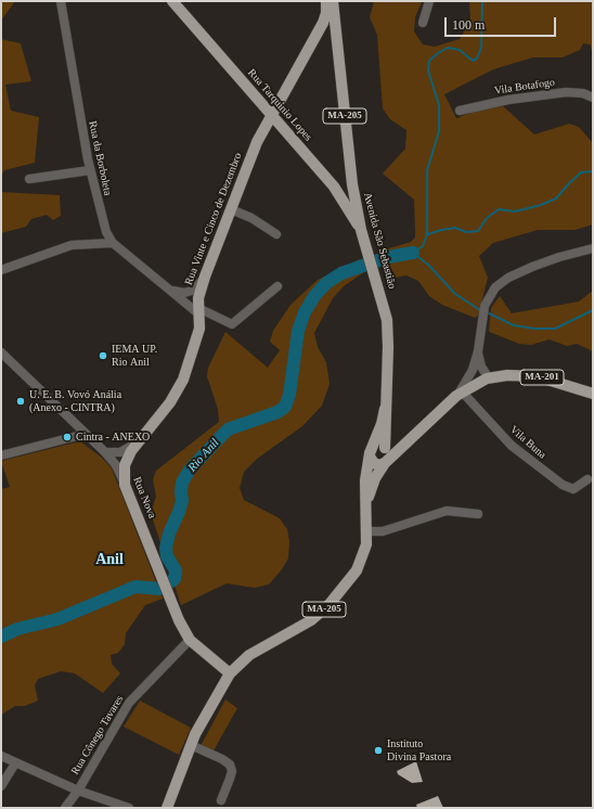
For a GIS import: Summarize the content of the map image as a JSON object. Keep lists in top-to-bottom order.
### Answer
{
  "streets": {
    "main road": [
      "Rua Tarquinio Lopes",
      "MA-205",
      "Rua Vinte e Cinco de Dezembro",
      "Avenida São Sebastião",
      "MA-201",
      "Rua Nova"
    ],
    "street": [
      "Vila Botafogo",
      "Rua da Borboleta",
      "Vila Buna",
      "Rua Cônego Tavares"
    ]
  },
  "crossings": [
    ["Rua Tarquinio Lopes", "Rua Vinte e Cinco de Dezembro"],
    ["Rua Tarquinio Lopes", "Avenida São Sebastião"],
    ["MA-205", "Avenida São Sebastião"],
    ["MA-205", "MA-201"],
    ["MA-205", "Rua Nova"],
    ["Rua da Borboleta", "Rua Vinte e Cinco de Dezembro"],
    ["Rua Vinte e Cinco de Dezembro", "Avenida São Sebastião"],
    ["Rua Vinte e Cinco de Dezembro", "Rua Nova"],
    ["Avenida São Sebastião", "MA-201"],
    ["MA-201", "Vila Buna"],
    ["Rua Nova", "Rua Cônego Tavares"]
  ],
  "districts": ["Anil"],
  "water": ["Rio Anil"],
  "places": [
    "IEMA UP. Rio Anil",
    "U. E. B. Vovó Anália (Anexo - CINTRA)",
    "Cintra - ANEXO",
    "Instituto Divina Pastora"
  ],
  "scale_bar": "100 m"
}
